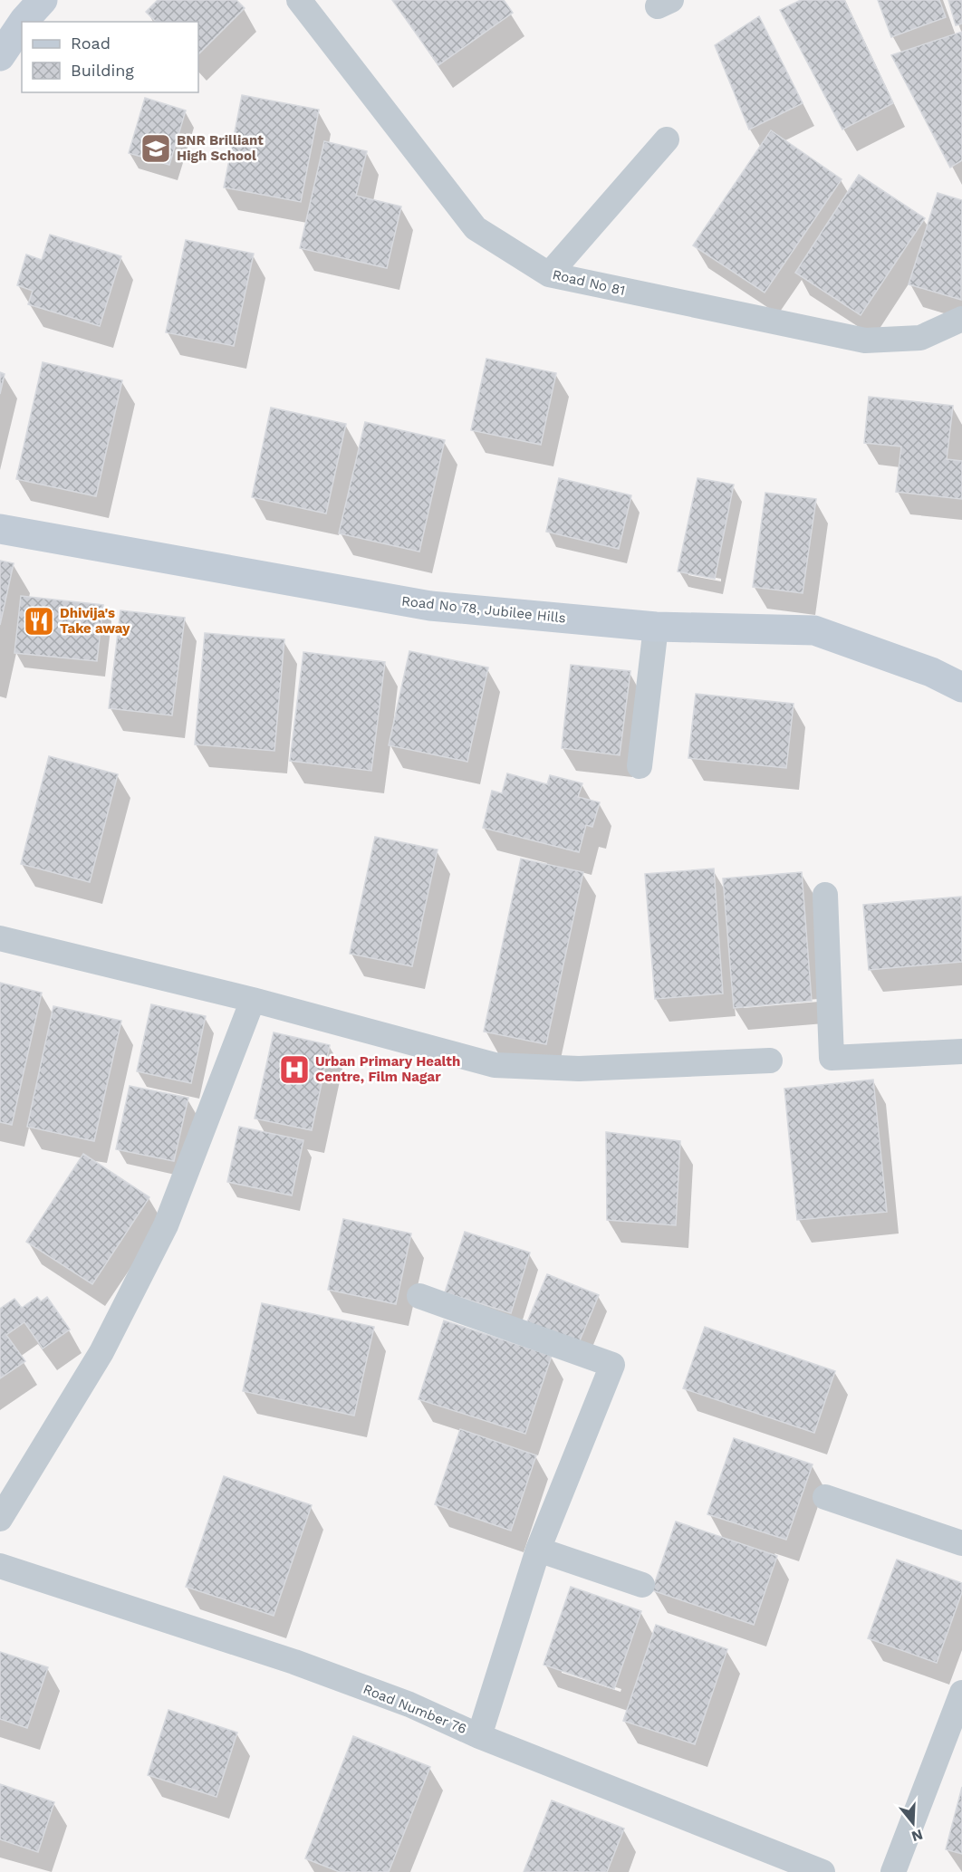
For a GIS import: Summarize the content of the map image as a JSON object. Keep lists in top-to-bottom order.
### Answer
{
  "streets": {
    "main road": ["Road No 78, Jubilee Hills"],
    "street": ["Road No 81", "Road Number 76"]
  },
  "places": {
    "school or university": ["BNR Brilliant High School"],
    "restaurant": ["Dhivija's Take away"],
    "hospital": ["Urban Primary Health Centre, Film Nagar"]
  },
  "legend": ["Road", "Building"],
  "north": "bottom"
}
